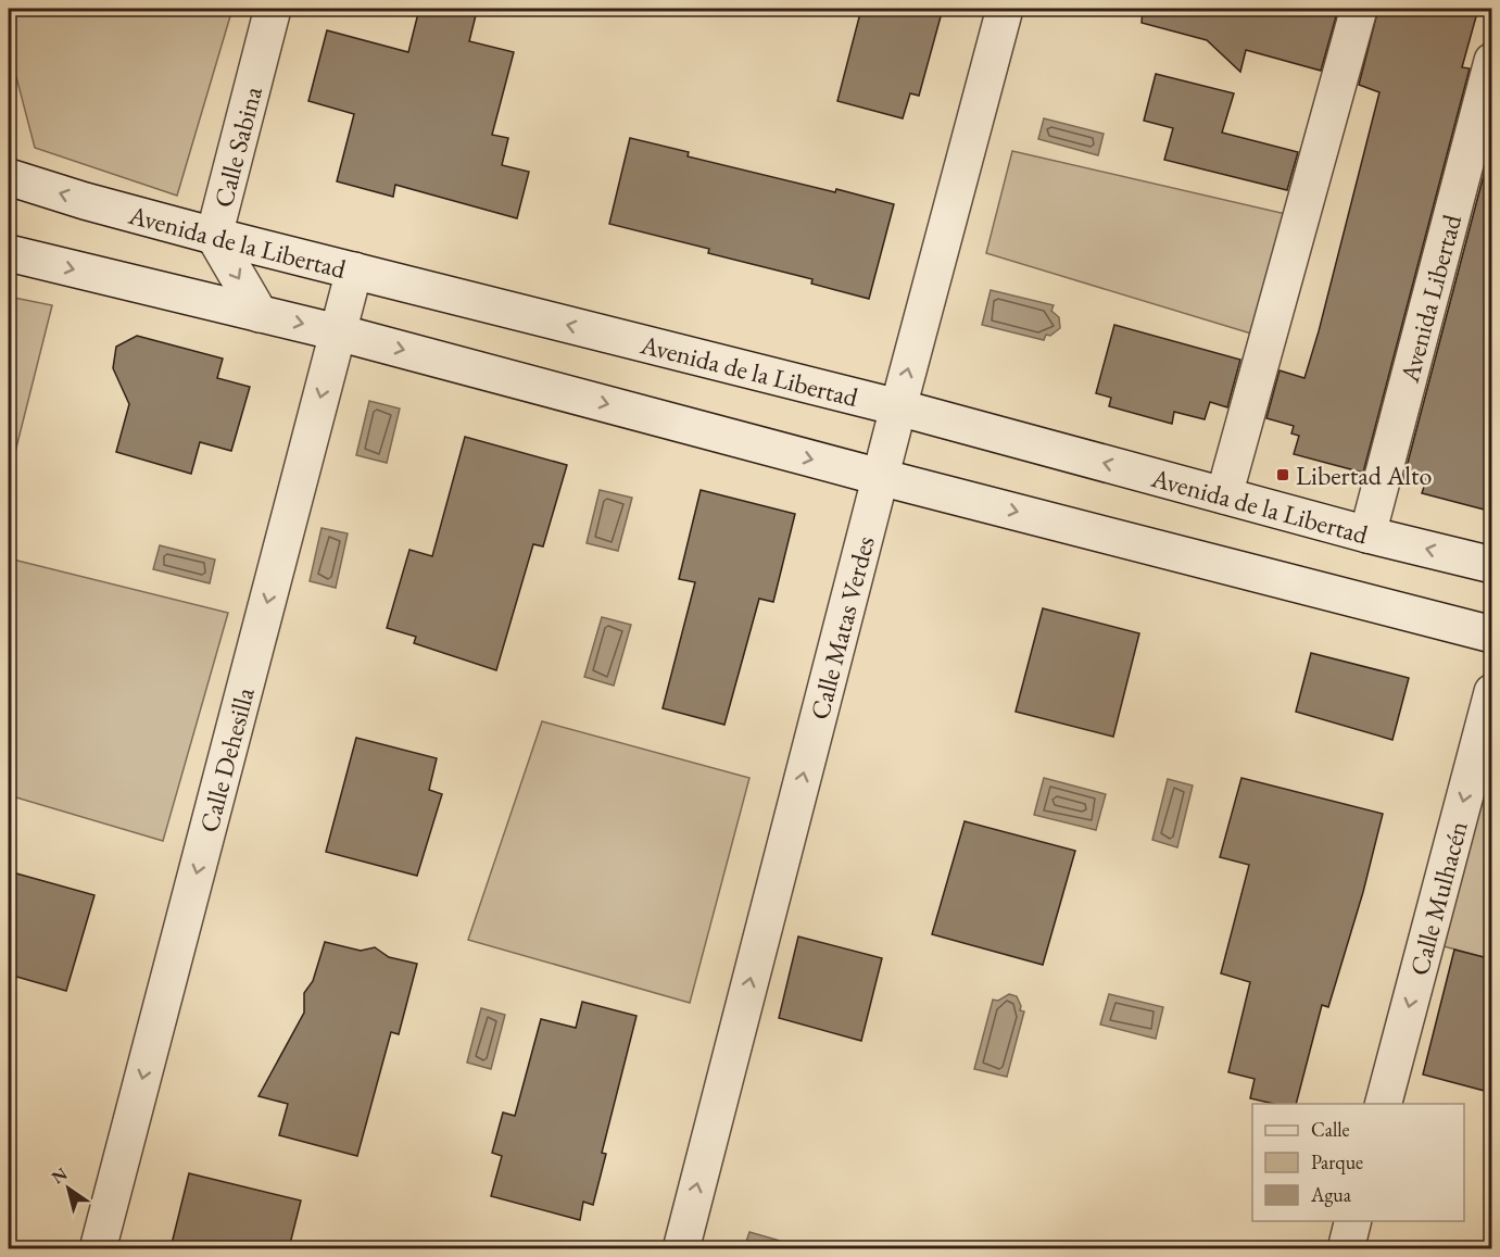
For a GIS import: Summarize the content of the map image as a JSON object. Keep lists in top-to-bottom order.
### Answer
{
  "streets": {
    "street": [
      "Calle Sabina",
      "Avenida de la Libertad",
      "Avenida Libertad",
      "Calle Matas Verdes",
      "Calle Dehesilla",
      "Calle Mulhacén"
    ]
  },
  "crossings": [
    ["Calle Sabina", "Avenida de la Libertad"],
    ["Avenida de la Libertad", "Avenida Libertad"],
    ["Avenida de la Libertad", "Calle Matas Verdes"],
    ["Avenida de la Libertad", "Calle Dehesilla"]
  ],
  "one_way": ["Calle Matas Verdes", "Calle Dehesilla", "Calle Mulhacén"],
  "places": {
    "transit": ["Libertad Alto"]
  },
  "legend": ["Calle", "Parque", "Agua"],
  "north": "top left"
}
